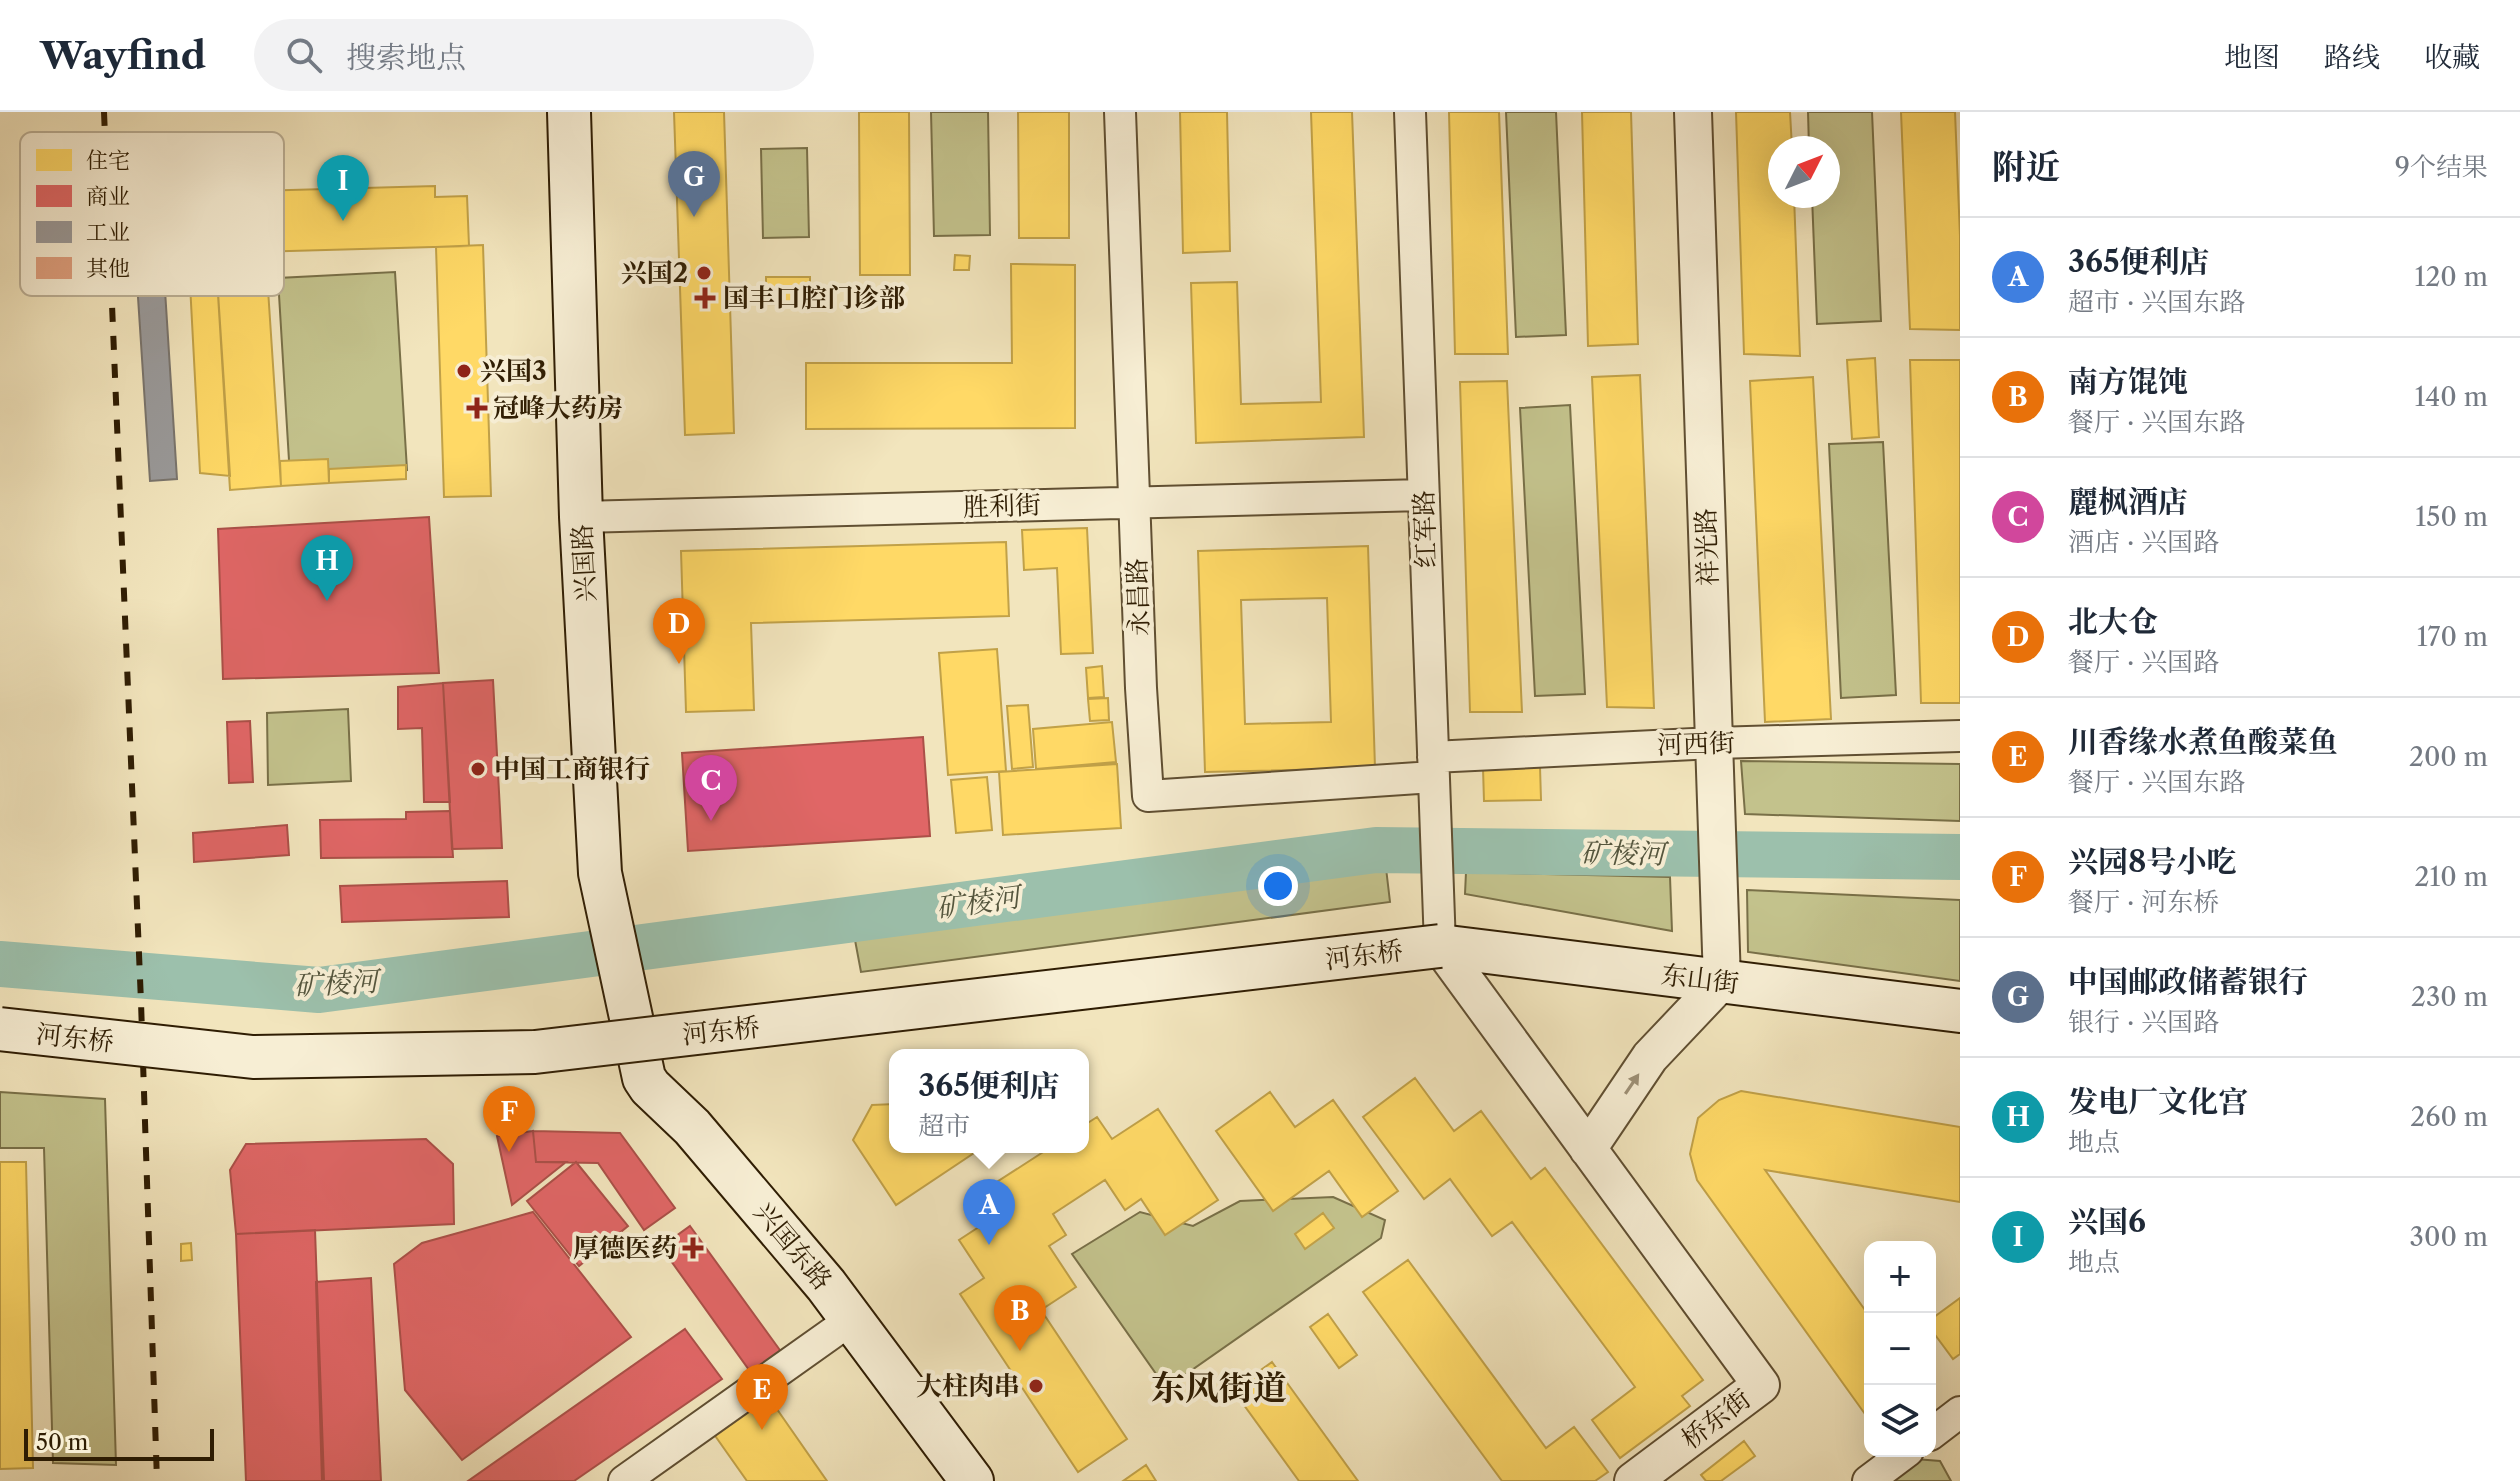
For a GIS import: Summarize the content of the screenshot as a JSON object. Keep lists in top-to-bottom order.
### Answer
{
  "streets": {
    "main road": [
      "兴国路",
      "河东桥",
      "东山街",
      "兴国东路"
    ],
    "street": [
      "胜利街",
      "红军路",
      "祥光路",
      "永昌路",
      "河西街",
      "桥东街"
    ]
  },
  "crossings": [
    ["胜利街", "红军路"],
    ["胜利街", "兴国路"],
    ["胜利街", "永昌路"],
    ["红军路", "永昌路"],
    ["红军路", "河西街"],
    ["红军路", "河东桥"],
    ["红军路", "东山街"],
    ["祥光路", "河西街"],
    ["祥光路", "东山街"],
    ["兴国路", "兴国东路"],
    ["永昌路", "河西街"],
    ["河东桥", "东山街"]
  ],
  "districts": ["东风街道"],
  "water": ["矿棱河"],
  "places": {
    "other": [
      "兴国2",
      "兴国3",
      "中国工商银行",
      "大柱肉串"
    ],
    "health": ["国丰口腔门诊部", "冠峰大药房", "厚德医药"]
  },
  "legend": [
    "住宅",
    "商业",
    "工业",
    "其他"
  ],
  "scale_bar": "50 m",
  "north": "top right",
  "page": {
    "header": "Wayfind",
    "search": "搜索地点",
    "nav": ["地图", "路线", "收藏"],
    "heading": ["附近", "9个结果"],
    "pins": [
      "G",
      "I",
      "H",
      "D",
      "C",
      "F",
      "A",
      "B",
      "E"
    ],
    "list": [
      {
        "mark": "A",
        "name": "365便利店",
        "note": "超市 · 兴国东路",
        "value": "120 m"
      },
      {
        "mark": "B",
        "name": "南方馄饨",
        "note": "餐厅 · 兴国东路",
        "value": "140 m"
      },
      {
        "mark": "C",
        "name": "麗枫酒店",
        "note": "酒店 · 兴国路",
        "value": "150 m"
      },
      {
        "mark": "D",
        "name": "北大仓",
        "note": "餐厅 · 兴国路",
        "value": "170 m"
      },
      {
        "mark": "E",
        "name": "川香缘水煮鱼酸菜鱼",
        "note": "餐厅 · 兴国东路",
        "value": "200 m"
      },
      {
        "mark": "F",
        "name": "兴园8号小吃",
        "note": "餐厅 · 河东桥",
        "value": "210 m"
      },
      {
        "mark": "G",
        "name": "中国邮政储蓄银行",
        "note": "银行 · 兴国路",
        "value": "230 m"
      },
      {
        "mark": "H",
        "name": "发电厂文化宫",
        "note": "地点",
        "value": "260 m"
      },
      {
        "mark": "I",
        "name": "兴国6",
        "note": "地点",
        "value": "300 m"
      }
    ],
    "popup": ["365便利店", "超市"],
    "map_buttons": ["+", "−"],
    "scale": "50 m"
  }
}
